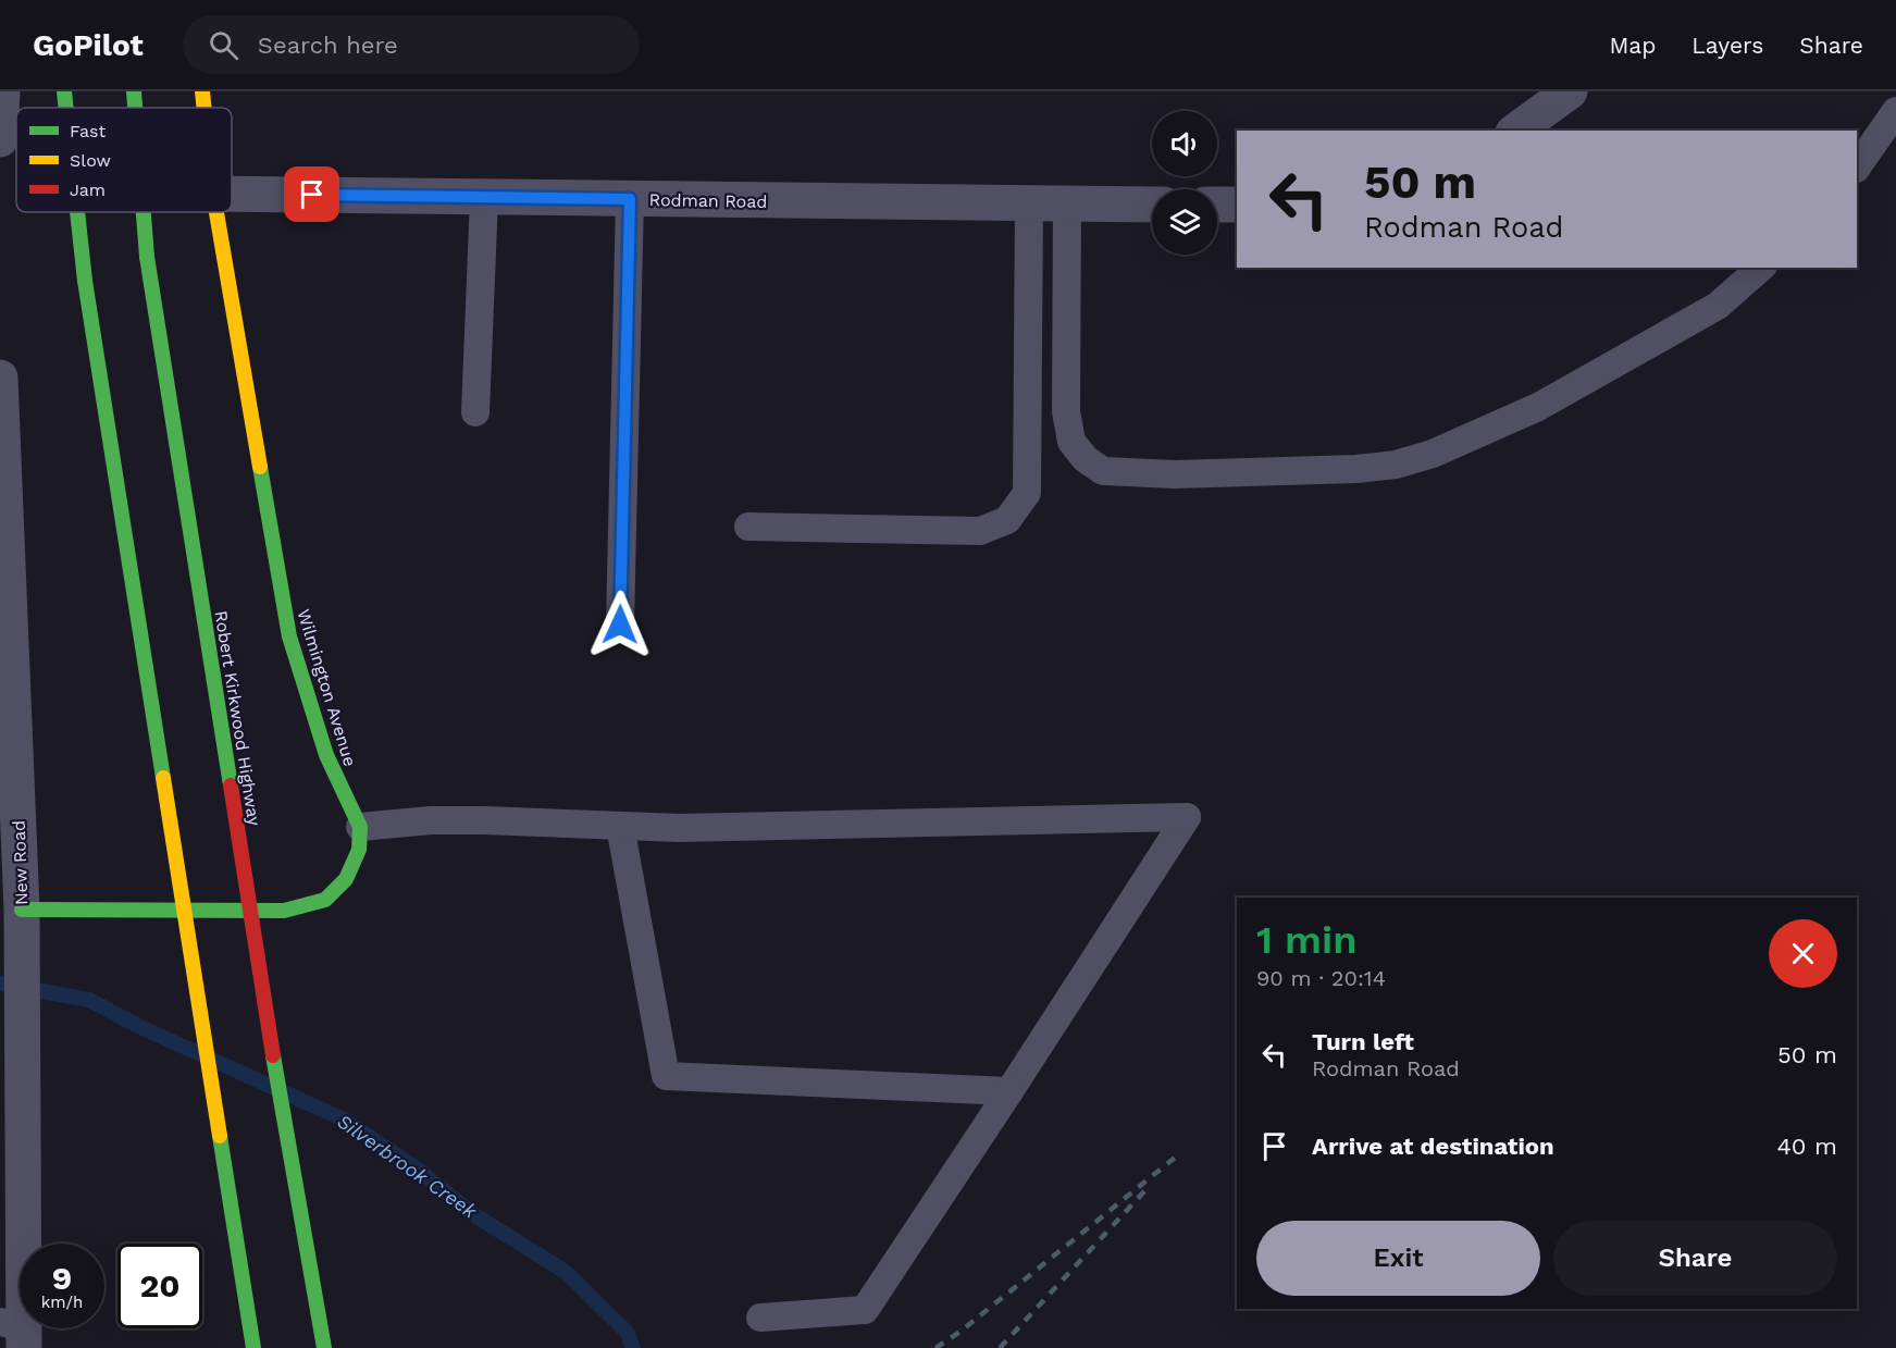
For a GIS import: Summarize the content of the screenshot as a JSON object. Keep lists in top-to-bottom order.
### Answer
{
  "streets": {
    "main road": ["Wilmington Avenue", "Robert Kirkwood Highway"],
    "street": ["Rodman Road", "New Road"]
  },
  "water": ["Silverbrook Creek"],
  "legend": ["Fast", "Slow", "Jam"],
  "page": {
    "header": "GoPilot",
    "search": "Search here",
    "nav": ["Map", "Layers", "Share"],
    "turn": ["50 m", "Rodman Road"],
    "heading": ["1 min", "90 m · 20:14"],
    "list": [
      {
        "name": "Turn left",
        "note": "Rodman Road",
        "value": "50 m"
      },
      {
        "name": "Arrive at destination",
        "value": "40 m"
      }
    ],
    "buttons": ["Exit", "Share"],
    "speed": "9 km/h",
    "limit": "20"
  }
}
